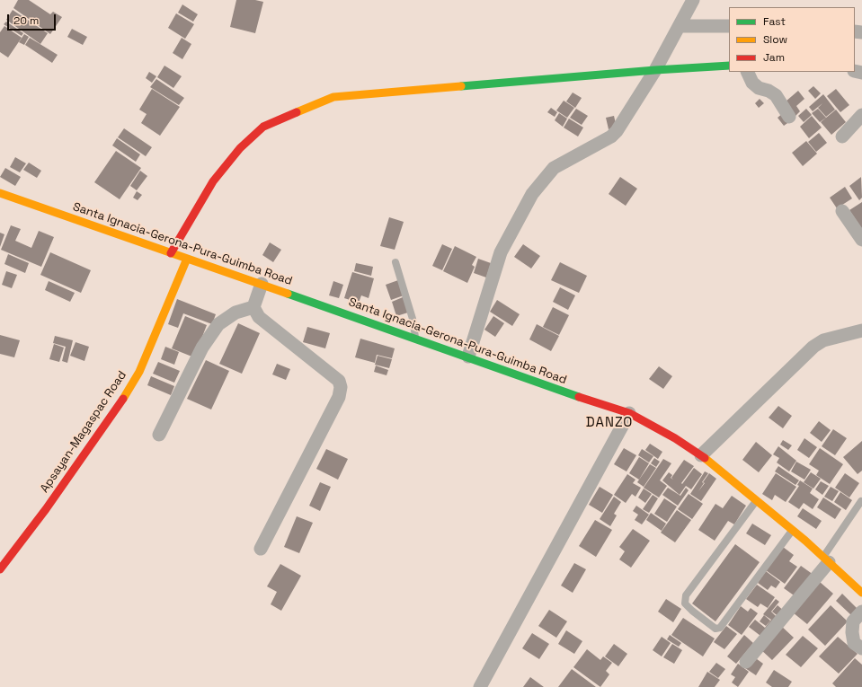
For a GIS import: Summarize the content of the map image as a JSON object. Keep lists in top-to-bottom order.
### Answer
{
  "streets": {
    "street": ["Santa Ignacia-Gerona-Pura-Guimba Road", "Apsayan-Magaspac Road"]
  },
  "crossings": [
    ["Santa Ignacia-Gerona-Pura-Guimba Road", "Apsayan-Magaspac Road"]
  ],
  "districts": ["DANZO"],
  "legend": ["Fast", "Slow", "Jam"],
  "scale_bar": "20 m"
}
